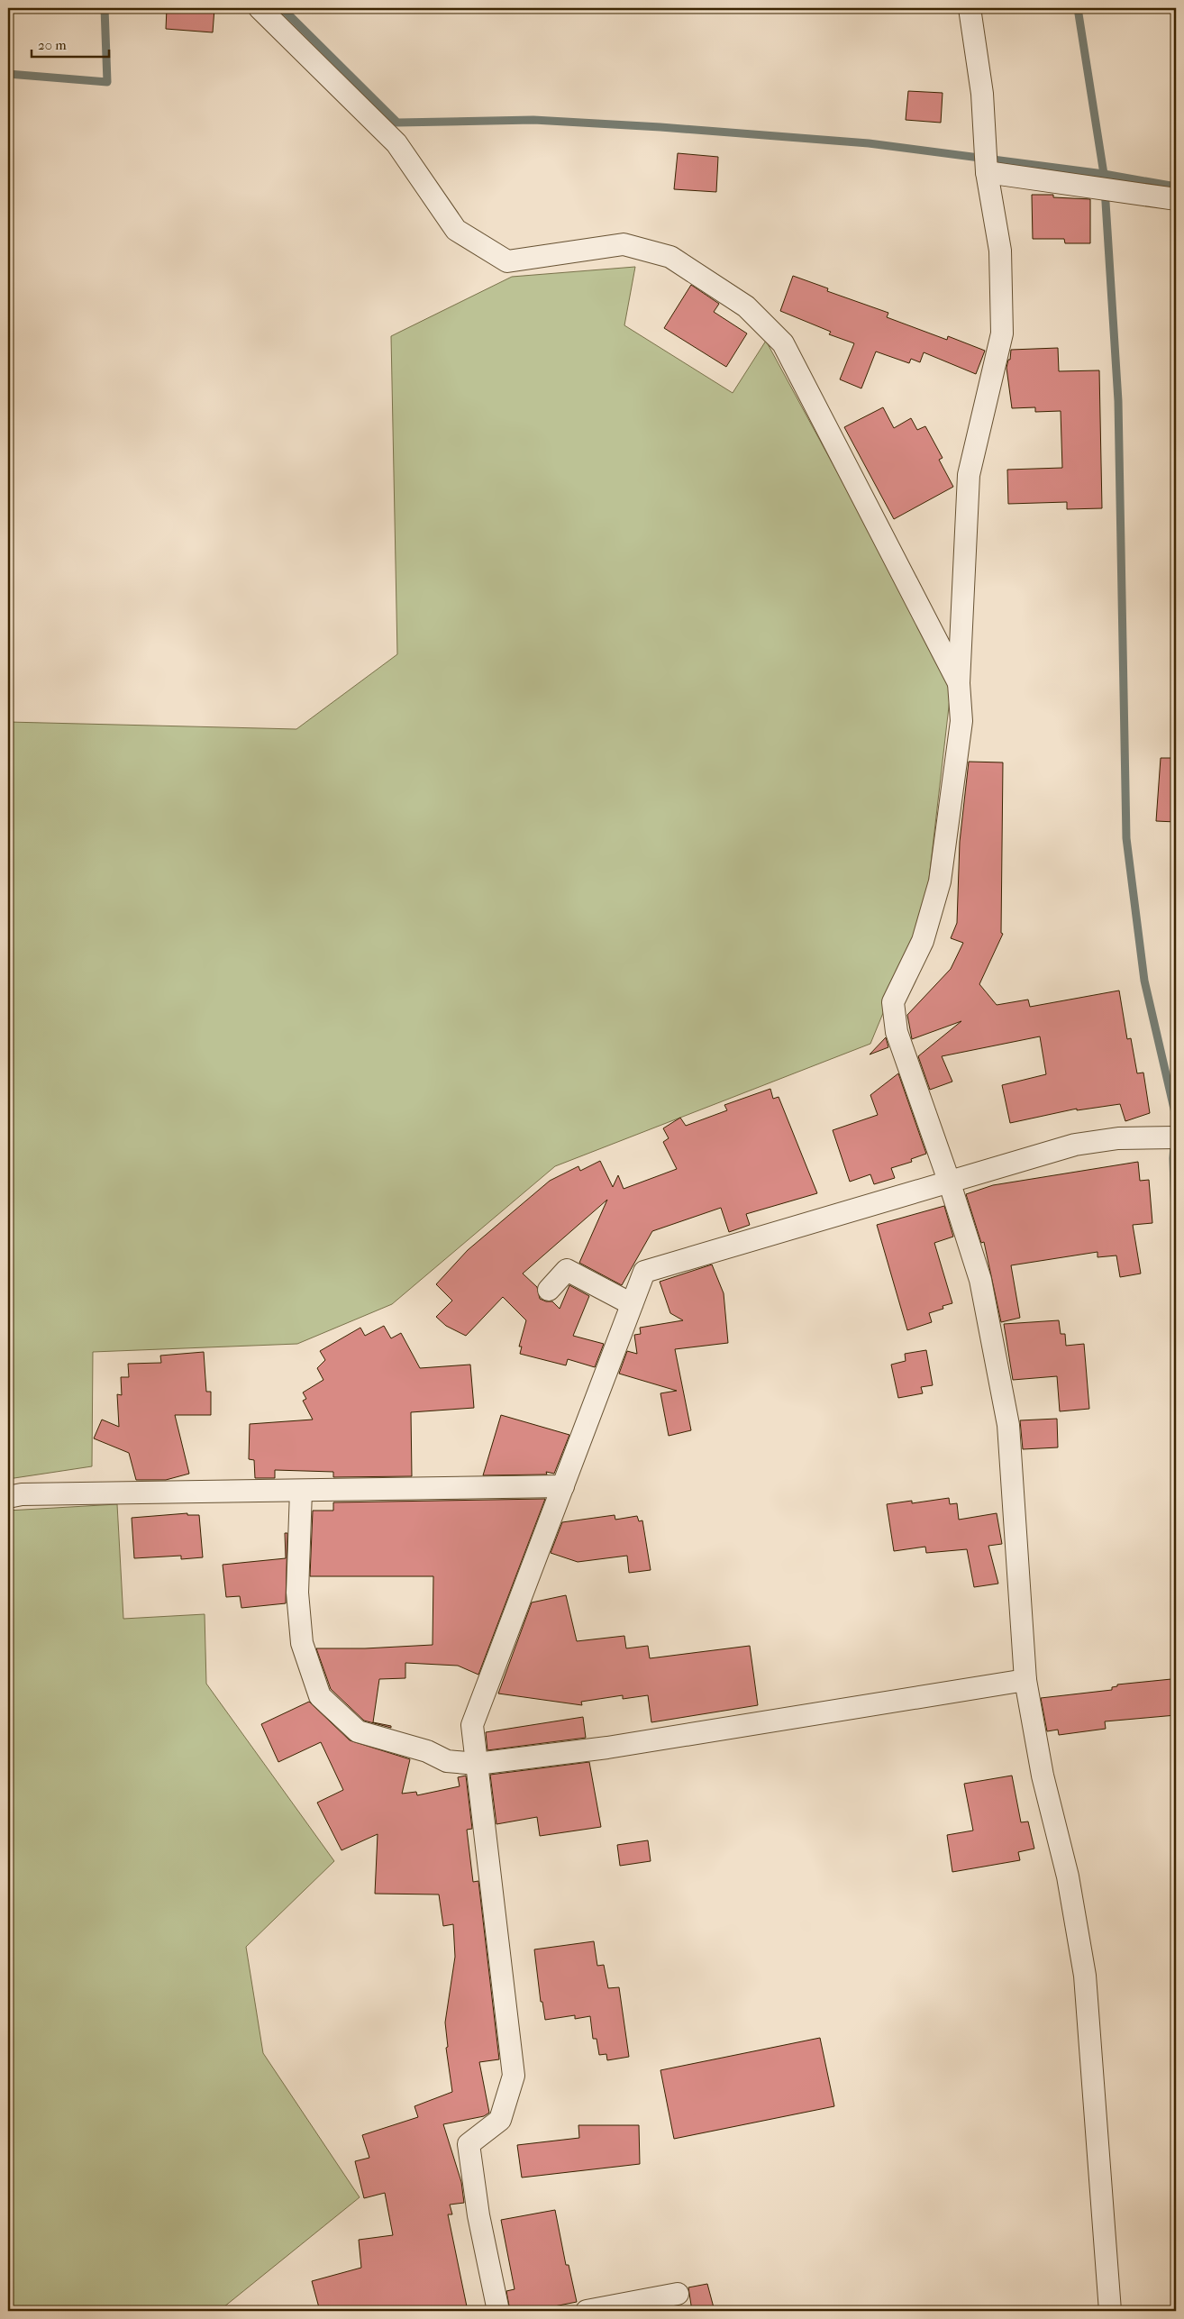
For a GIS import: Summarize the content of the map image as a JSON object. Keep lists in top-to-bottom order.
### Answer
{
  "scale_bar": "20 m"
}
